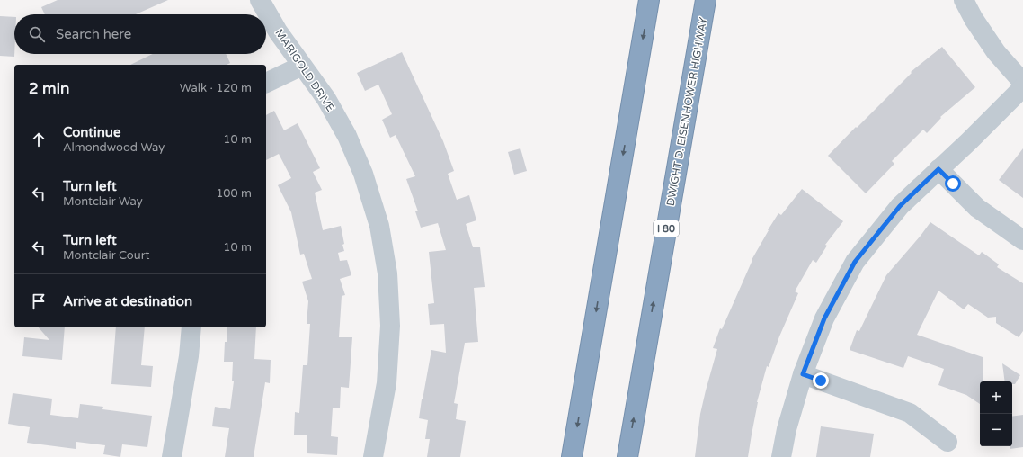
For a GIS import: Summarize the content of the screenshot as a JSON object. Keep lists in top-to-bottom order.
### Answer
{
  "streets": {
    "highway": ["DWIGHT D. EISENHOWER HIGHWAY", "I 80"],
    "street": ["MARIGOLD DRIVE"]
  },
  "page": {
    "search": "Search here",
    "heading": ["2 min", "Walk · 120 m"],
    "list": [
      ["Continue", "Almondwood Way", "10 m"],
      ["Turn left", "Montclair Way", "100 m"],
      ["Turn left", "Montclair Court", "10 m"],
      "Arrive at destination"
    ],
    "map_buttons": ["+", "−"]
  }
}
